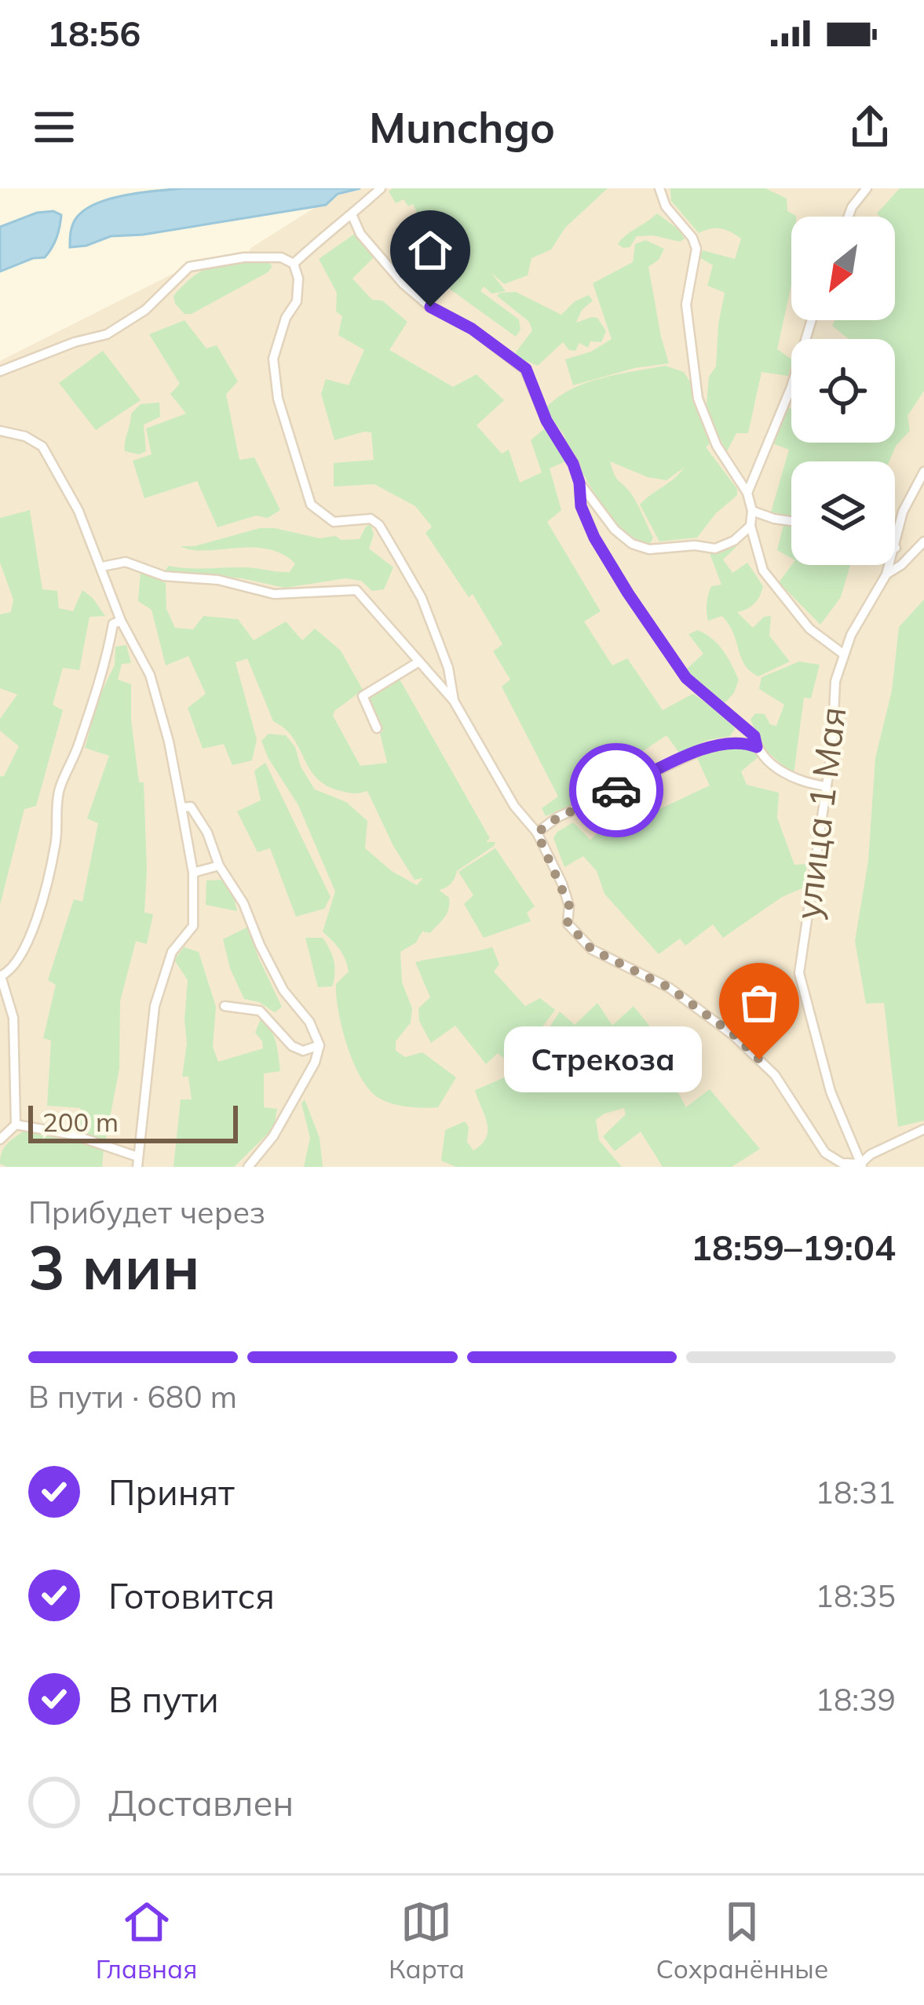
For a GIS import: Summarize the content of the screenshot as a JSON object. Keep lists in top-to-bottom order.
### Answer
{
  "streets": {
    "street": ["улица 1 Мая"]
  },
  "places": ["Стрекоза"],
  "scale_bar": "200 m",
  "north": "bottom left",
  "page": {
    "status": "18:56",
    "header": "Munchgo",
    "bubble": "Стрекоза",
    "scale": "200 m",
    "heading": ["3 мин", "Прибудет через", "18:59–19:04"],
    "bar": "В пути · 680 m",
    "list": [
      ["Принят", "18:31"],
      ["Готовится", "18:35"],
      ["В пути", "18:39"],
      "Доставлен"
    ],
    "tabs": ["Главная", "Карта", "Сохранённые"]
  }
}
